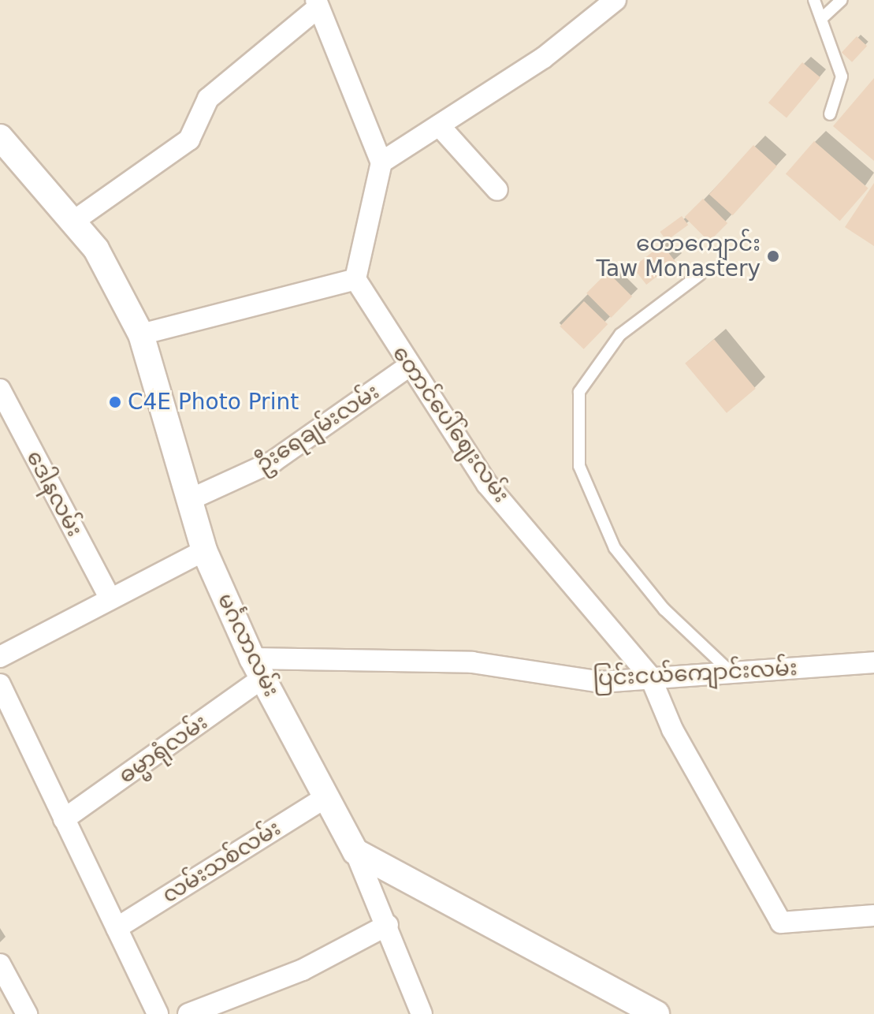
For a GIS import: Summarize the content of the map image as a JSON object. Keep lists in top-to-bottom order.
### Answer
{
  "streets": {
    "street": [
      "တောင်ပေါ်ဈေးလမ်း",
      "ဦးရေချမ်းလမ်း",
      "ဒေါနလမ်း",
      "မင်္ဂလာလမ်း",
      "ပြင်းငယ်ကျောင်းလမ်း",
      "ဓမ္မာရုံလမ်း",
      "လမ်းသစ်လမ်း"
    ]
  },
  "crossings": [
    ["တောင်ပေါ်ဈေးလမ်း", "ဦးရေချမ်းလမ်း"],
    ["တောင်ပေါ်ဈေးလမ်း", "ပြင်းငယ်ကျောင်းလမ်း"],
    ["ဦးရေချမ်းလမ်း", "မင်္ဂလာလမ်း"],
    ["မင်္ဂလာလမ်း", "ပြင်းငယ်ကျောင်းလမ်း"],
    ["မင်္ဂလာလမ်း", "ဓမ္မာရုံလမ်း"],
    ["မင်္ဂလာလမ်း", "လမ်းသစ်လမ်း"],
    ["ပြင်းငယ်ကျောင်းလမ်း", "ဓမ္မာရုံလမ်း"]
  ],
  "places": ["တောကျောင်း Taw Monastery", "C4E Photo Print"]
}
